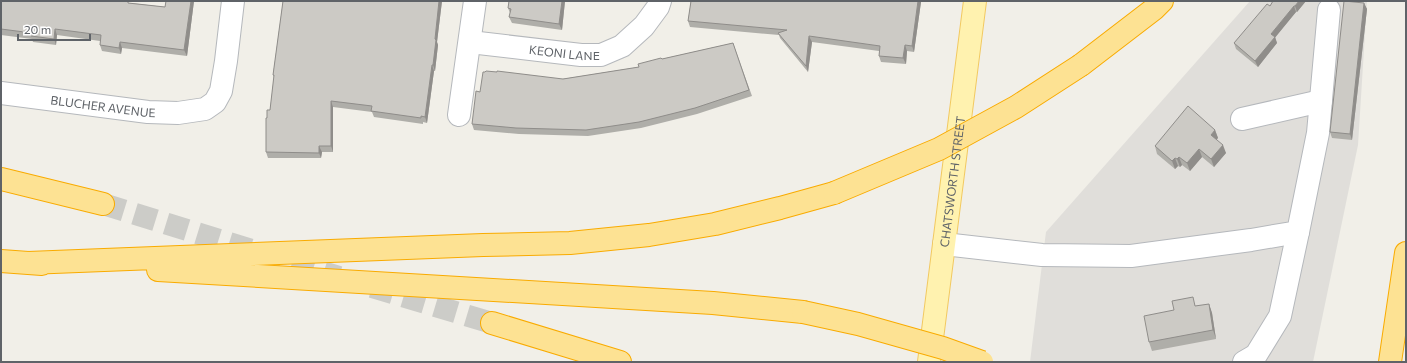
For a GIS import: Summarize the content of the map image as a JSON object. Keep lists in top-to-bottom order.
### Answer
{
  "streets": {
    "main road": ["CHATSWORTH STREET"],
    "street": ["KEONI LANE", "BLUCHER AVENUE"]
  },
  "scale_bar": "20 m"
}
